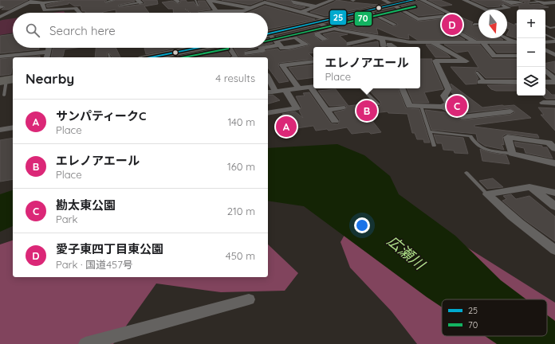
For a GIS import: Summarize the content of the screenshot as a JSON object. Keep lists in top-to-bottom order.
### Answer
{
  "water": ["広瀬川"],
  "lines": ["transit line 25", "transit line 70"],
  "legend": ["25", "70"],
  "north": "bottom",
  "page": {
    "map_buttons": ["+", "−"],
    "pins": [
      "D",
      "C",
      "B",
      "A"
    ],
    "search": "Search here",
    "popup": ["エレノアエール", "Place"],
    "heading": ["Nearby", "4 results"],
    "list": [
      {
        "mark": "A",
        "name": "サンパティークC",
        "note": "Place",
        "value": "140 m"
      },
      {
        "mark": "B",
        "name": "エレノアエール",
        "note": "Place",
        "value": "160 m"
      },
      {
        "mark": "C",
        "name": "勘太東公園",
        "note": "Park",
        "value": "210 m"
      },
      {
        "mark": "D",
        "name": "愛子東四丁目東公園",
        "note": "Park · 国道457号",
        "value": "450 m"
      }
    ]
  }
}
